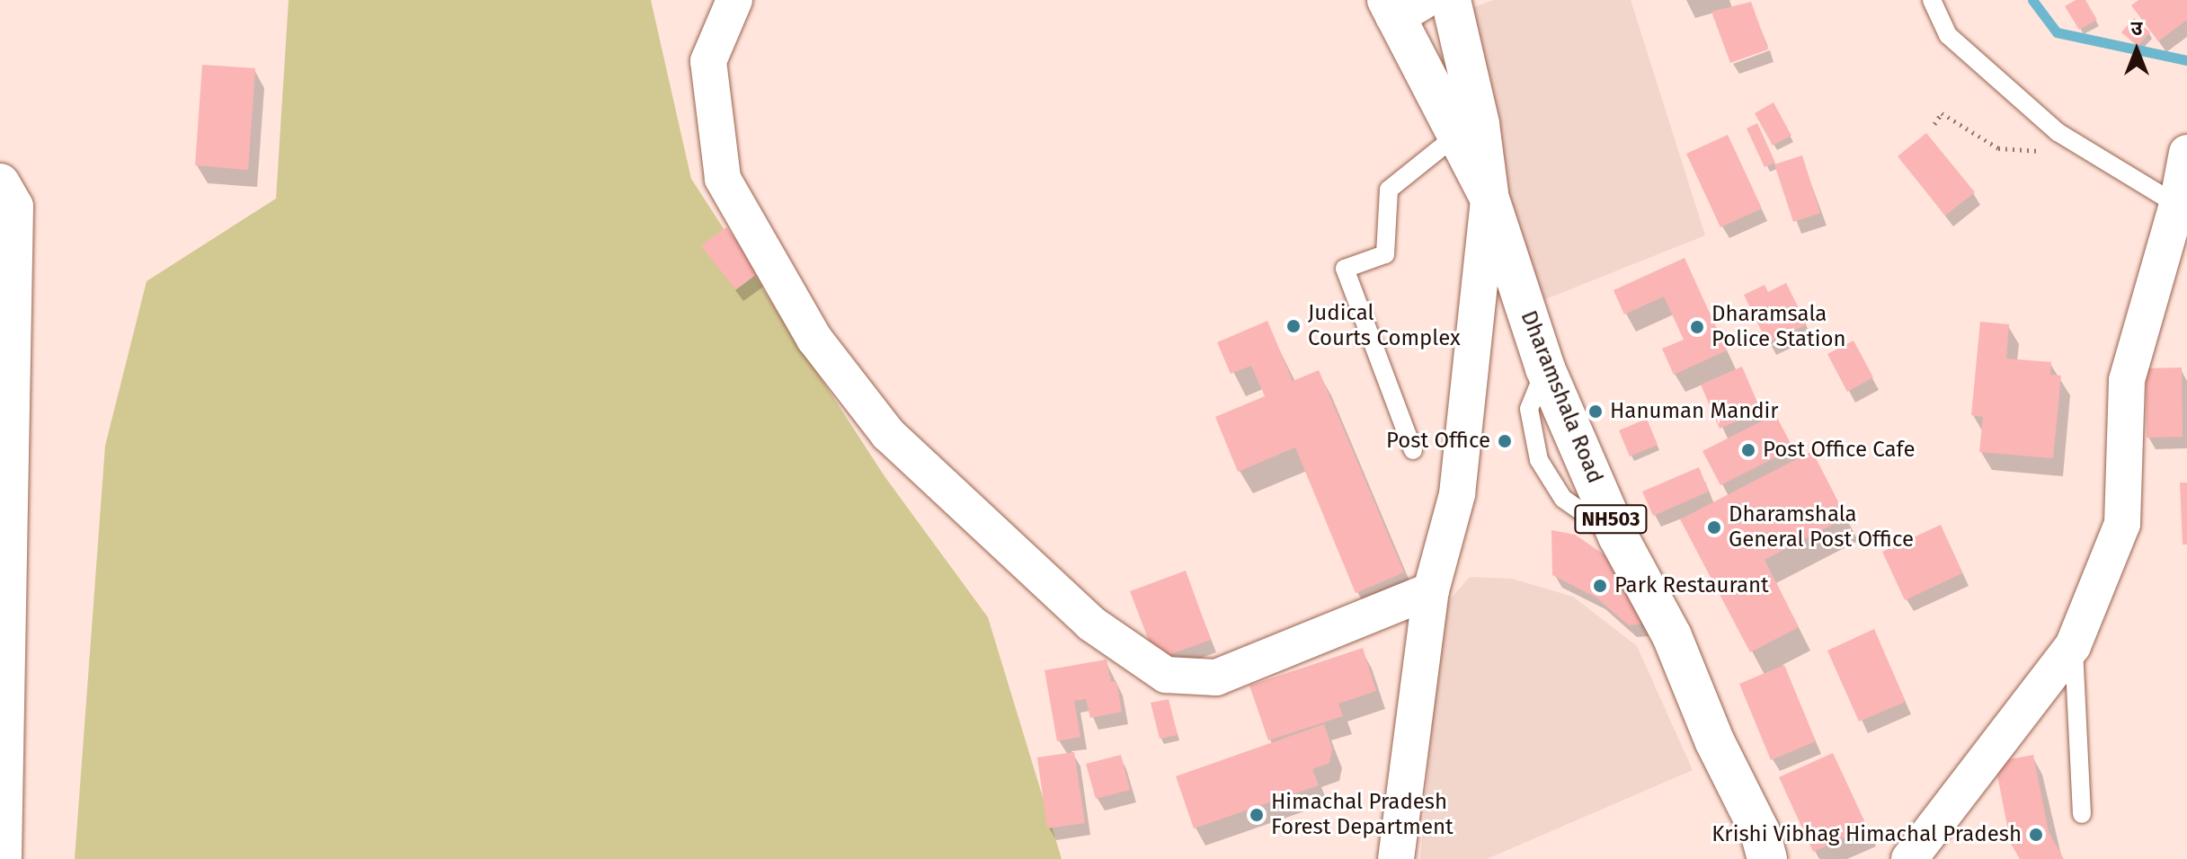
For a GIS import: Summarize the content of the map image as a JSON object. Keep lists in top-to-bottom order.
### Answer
{
  "streets": {
    "main road": ["Dharamshala Road", "NH503"]
  },
  "places": [
    "Judical Courts Complex",
    "Dharamsala Police Station",
    "Hanuman Mandir",
    "Post Office",
    "Post Office Cafe",
    "Dharamshala General Post Office",
    "Park Restaurant",
    "Himachal Pradesh Forest Department",
    "Krishi Vibhag Himachal Pradesh"
  ],
  "north": "top"
}
